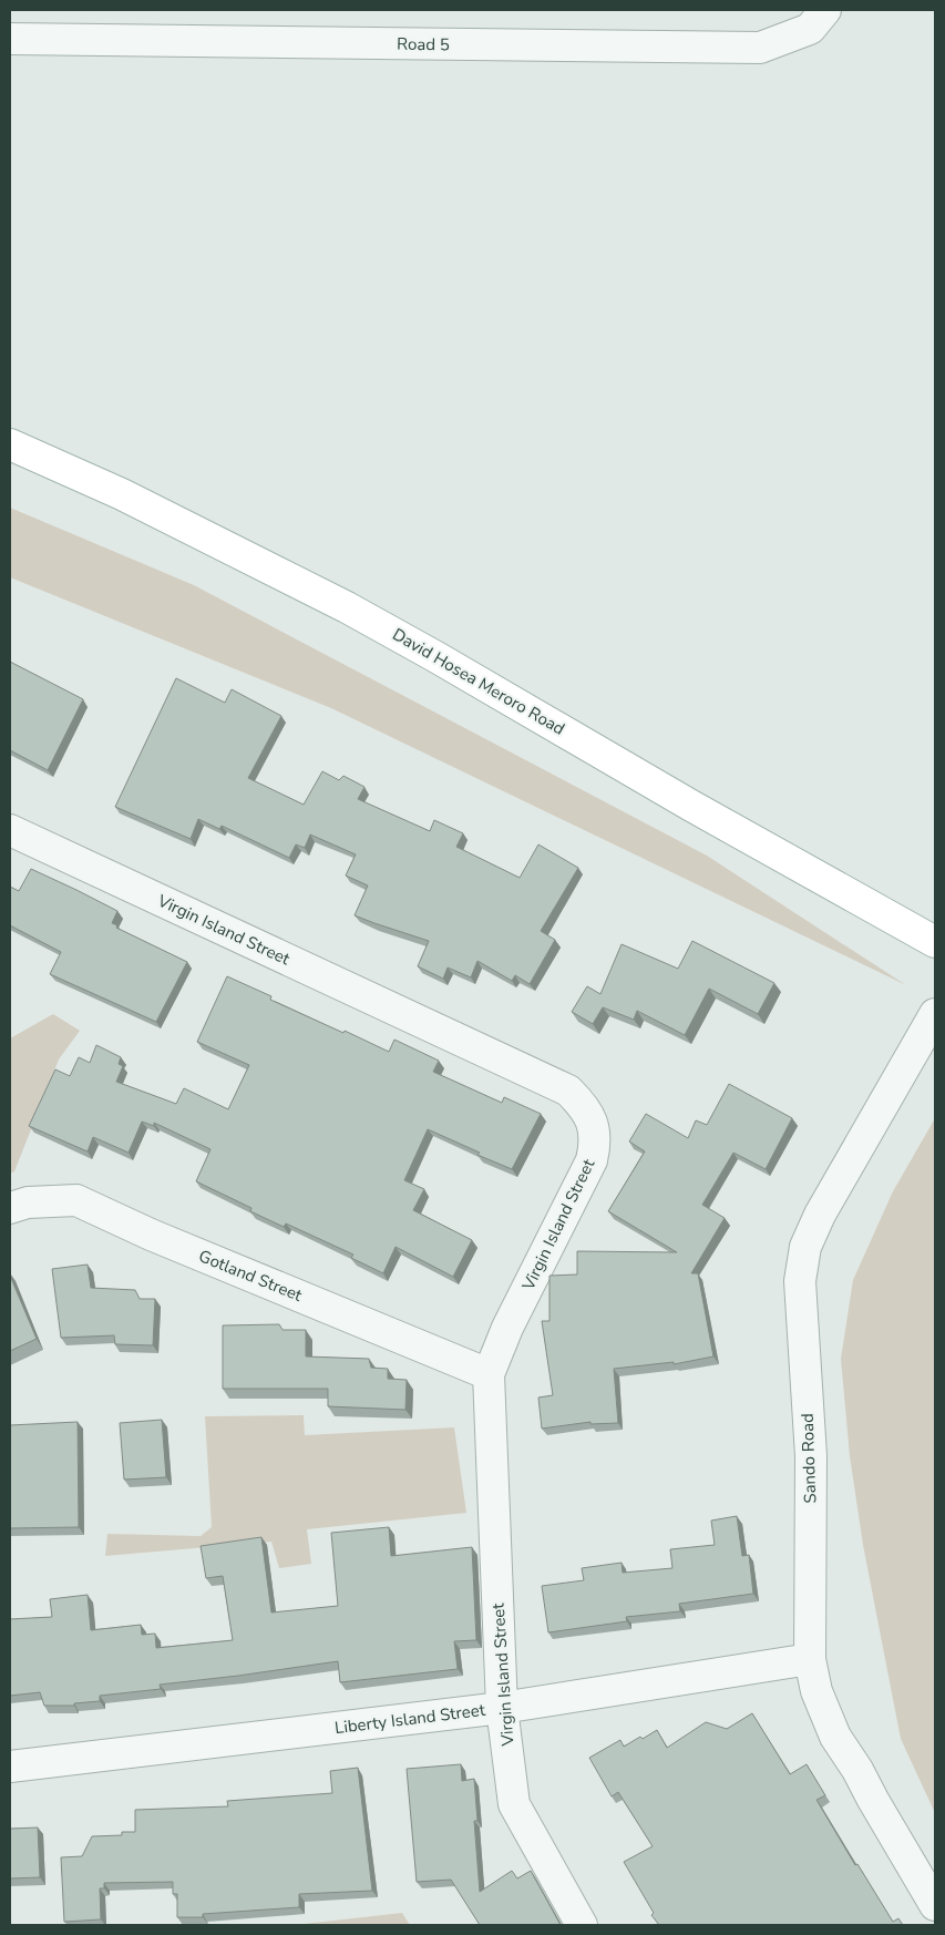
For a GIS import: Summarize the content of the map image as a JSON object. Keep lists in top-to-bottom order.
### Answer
{
  "streets": {
    "main road": ["David Hosea Meroro Road"],
    "street": [
      "Road 5",
      "Virgin Island Street",
      "Gotland Street",
      "Sando Road",
      "Liberty Island Street"
    ]
  },
  "crossings": [
    ["Virgin Island Street", "Gotland Street"],
    ["Virgin Island Street", "Liberty Island Street"],
    ["Sando Road", "Liberty Island Street"]
  ]
}
